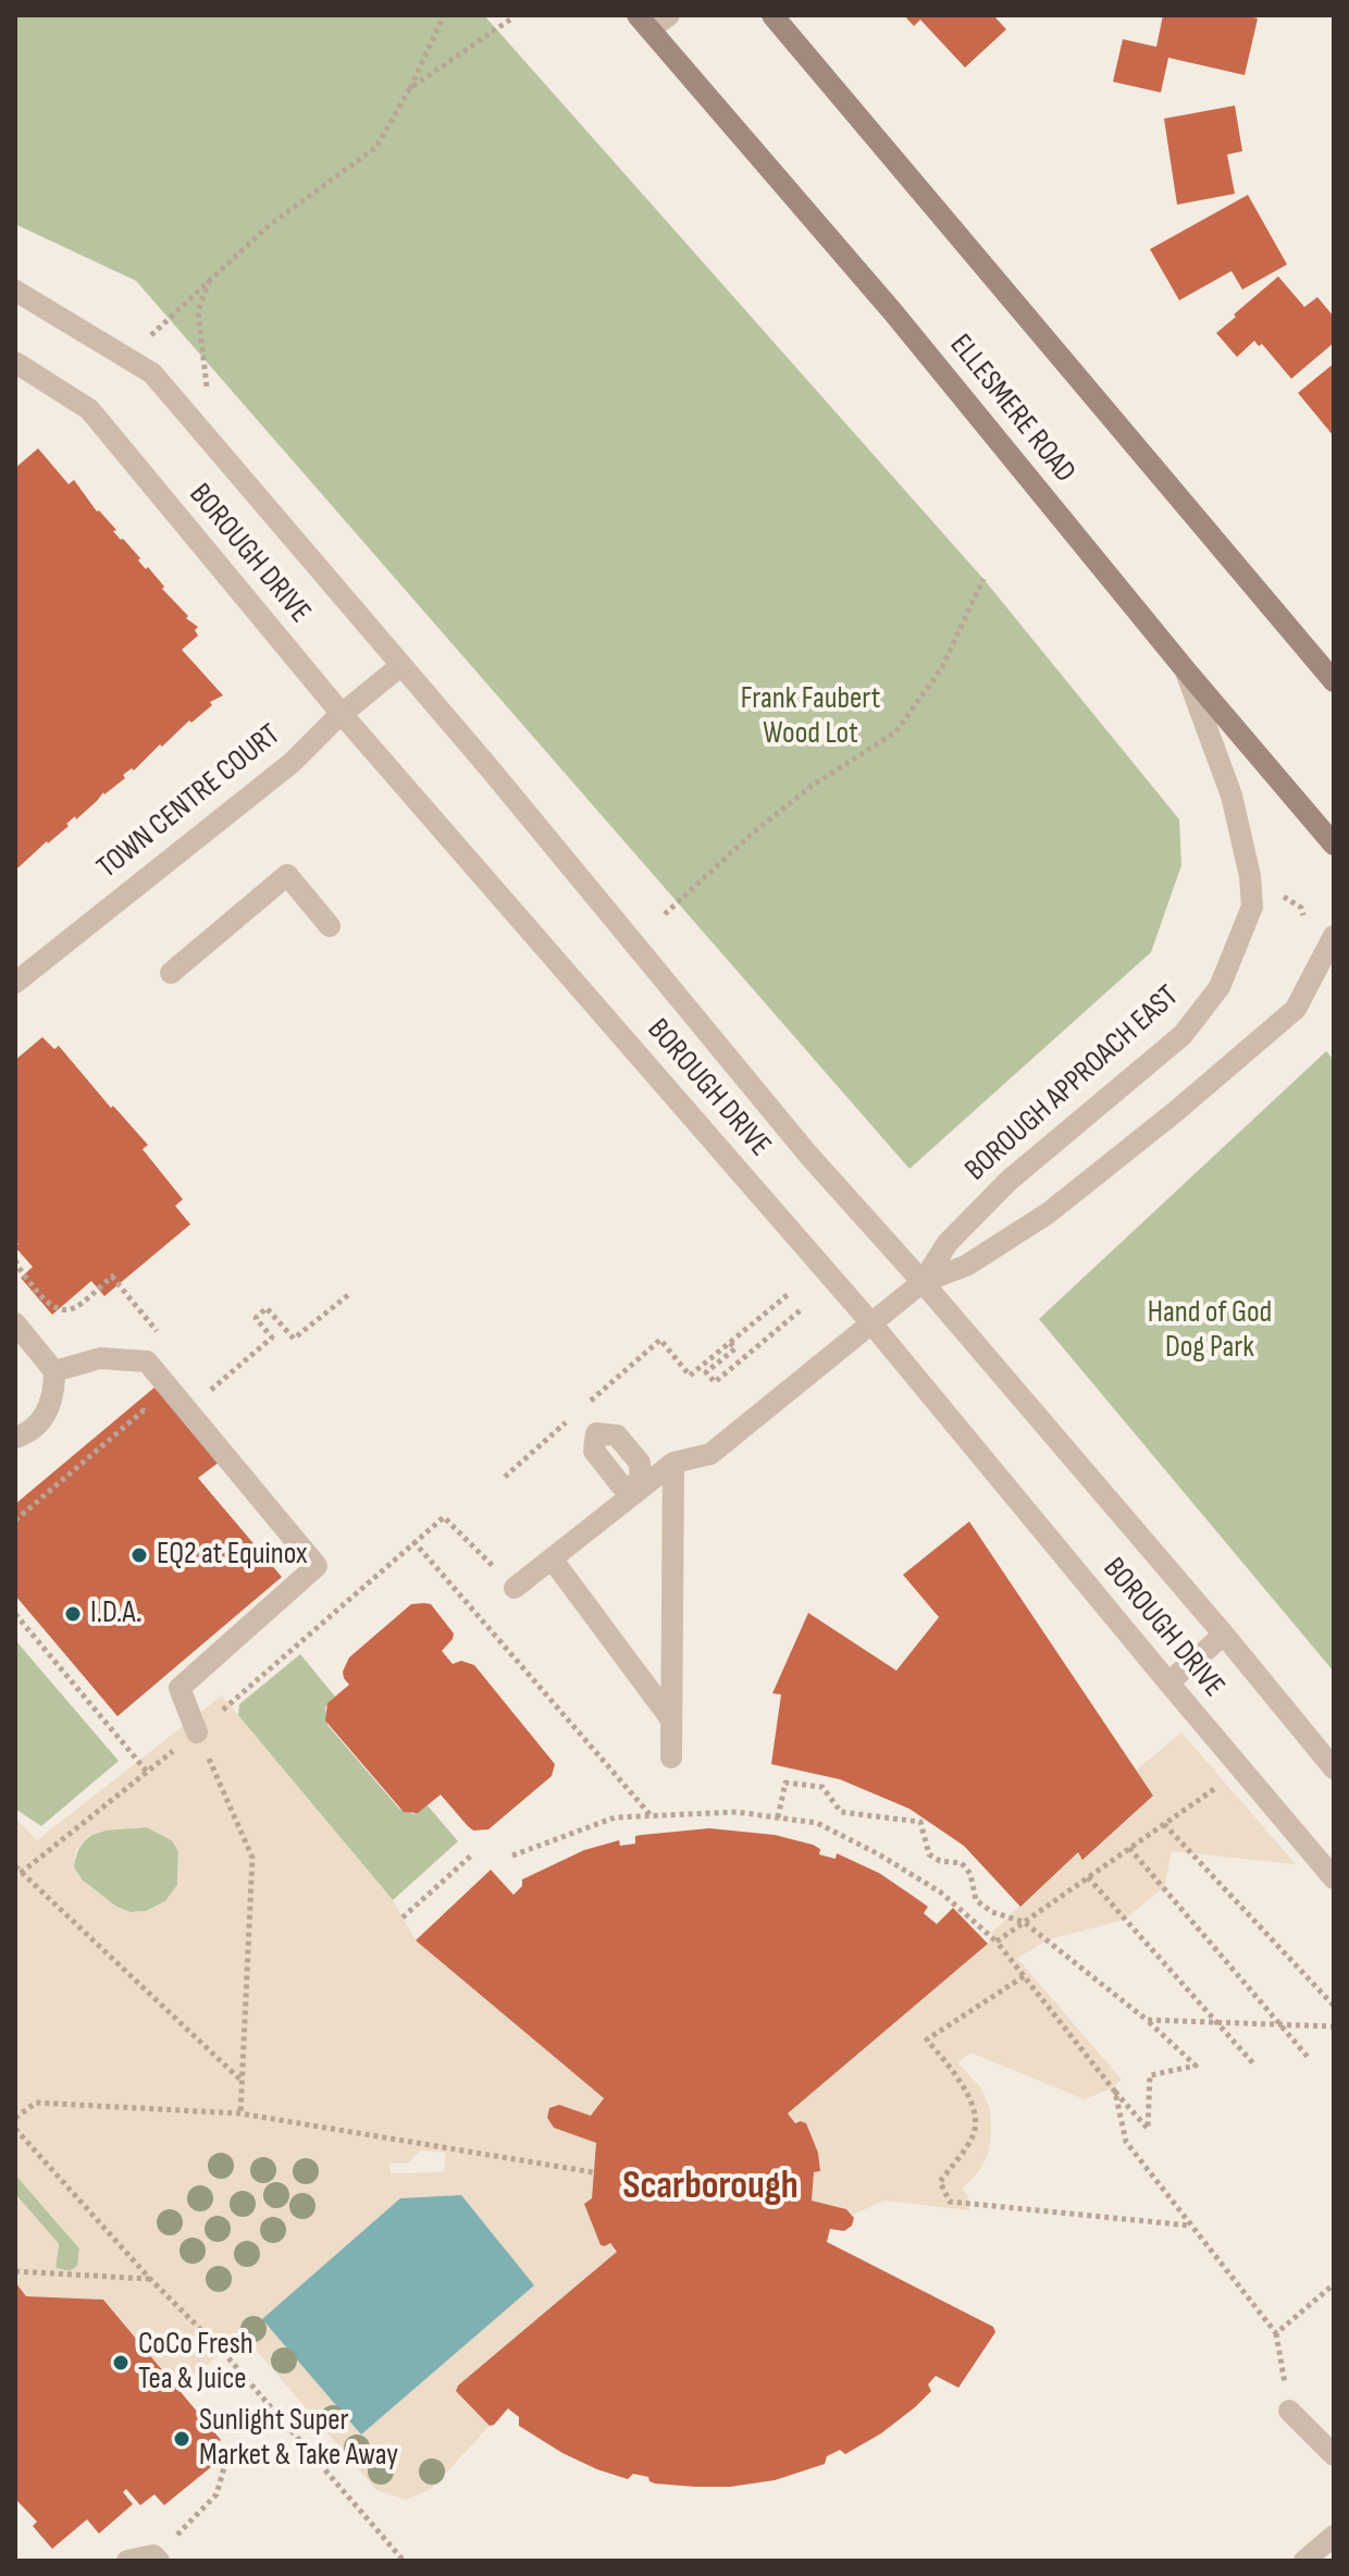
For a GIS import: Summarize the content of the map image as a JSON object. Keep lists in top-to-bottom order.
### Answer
{
  "streets": {
    "main road": ["ELLESMERE ROAD"],
    "street": ["BOROUGH DRIVE", "TOWN CENTRE COURT", "BOROUGH APPROACH EAST"]
  },
  "crossings": [
    ["ELLESMERE ROAD", "BOROUGH APPROACH EAST"],
    ["BOROUGH DRIVE", "TOWN CENTRE COURT"],
    ["BOROUGH DRIVE", "BOROUGH APPROACH EAST"]
  ],
  "districts": ["Scarborough"],
  "parks": ["Frank Faubert Wood Lot", "Hand of God Dog Park"],
  "places": [
    "EQ2 at Equinox",
    "I.D.A.",
    "CoCo Fresh Tea & Juice",
    "Sunlight Super Market & Take Away"
  ]
}
